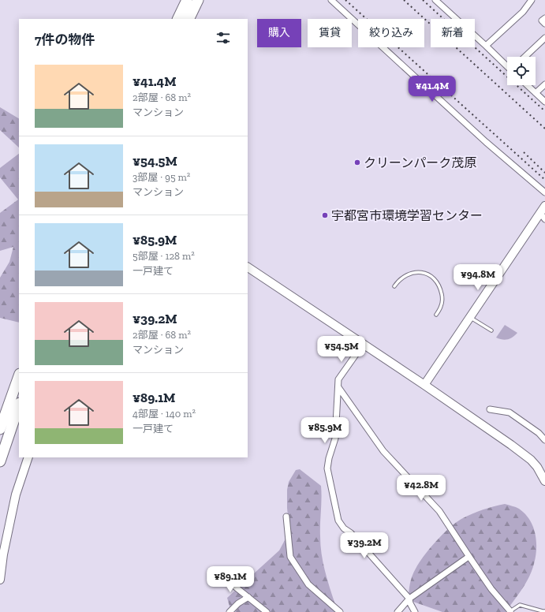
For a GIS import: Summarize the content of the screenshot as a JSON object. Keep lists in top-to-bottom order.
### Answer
{
  "places": ["クリーンパーク茂原", "宇都宮市環境学習センター"],
  "page": {
    "chip": [
      "購入",
      "賃貸",
      "絞り込み",
      "新着"
    ],
    "heading": "7件の物件",
    "list": [
      {
        "name": "¥41.4M",
        "note": "2部屋 · 68 m² · マンション"
      },
      {
        "name": "¥54.5M",
        "note": "3部屋 · 95 m² · マンション"
      },
      {
        "name": "¥85.9M",
        "note": "5部屋 · 128 m² · 一戸建て"
      },
      {
        "name": "¥39.2M",
        "note": "2部屋 · 68 m² · マンション"
      },
      {
        "name": "¥89.1M",
        "note": "4部屋 · 140 m² · 一戸建て"
      }
    ],
    "price": [
      "¥41.4M",
      "¥94.8M",
      "¥54.5M",
      "¥85.9M",
      "¥42.8M",
      "¥39.2M",
      "¥89.1M"
    ]
  }
}
